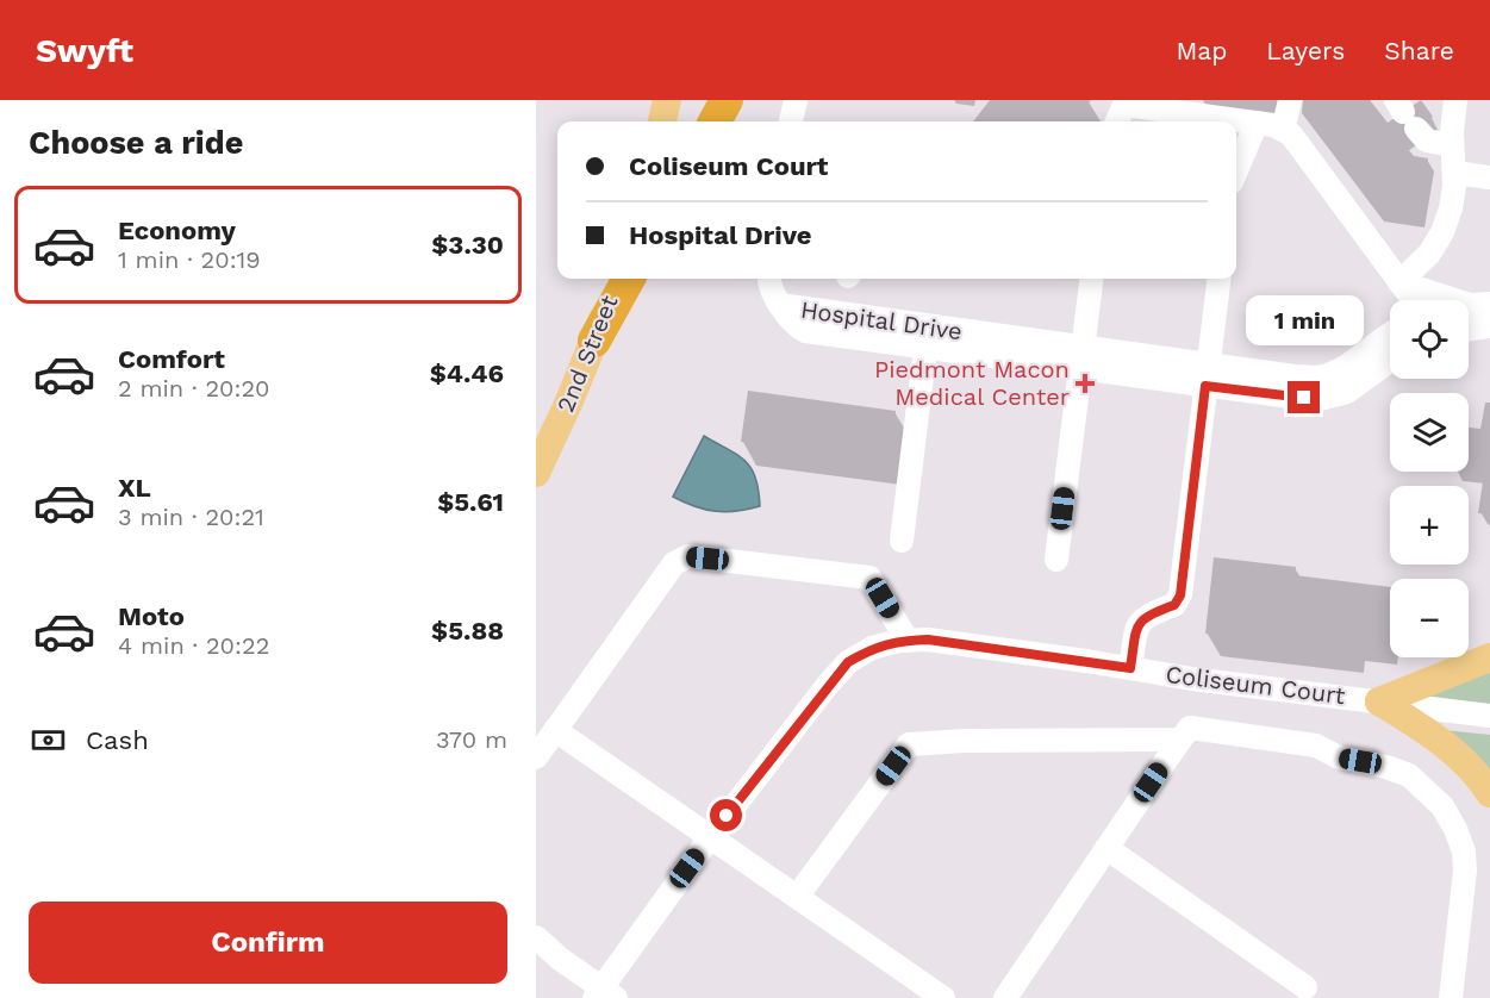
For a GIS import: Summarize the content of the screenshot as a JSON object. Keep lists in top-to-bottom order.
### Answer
{
  "streets": {
    "main road": ["2nd Street"],
    "street": ["Hospital Drive", "Coliseum Court"]
  },
  "places": {
    "health": ["Piedmont Macon Medical Center"]
  },
  "page": {
    "header": "Swyft",
    "nav": ["Map", "Layers", "Share"],
    "heading": "Choose a ride",
    "banner": ["Coliseum Court", "Hospital Drive"],
    "list": [
      {
        "name": "Economy",
        "note": "1 min · 20:19",
        "value": "$3.30"
      },
      {
        "name": "Comfort",
        "note": "2 min · 20:20",
        "value": "$4.46"
      },
      {
        "name": "XL",
        "note": "3 min · 20:21",
        "value": "$5.61"
      },
      {
        "name": "Moto",
        "note": "4 min · 20:22",
        "value": "$5.88"
      }
    ],
    "bubble": "1 min",
    "map_buttons": ["+", "−"],
    "pay": ["Cash", "370 m"],
    "buttons": "Confirm"
  }
}
